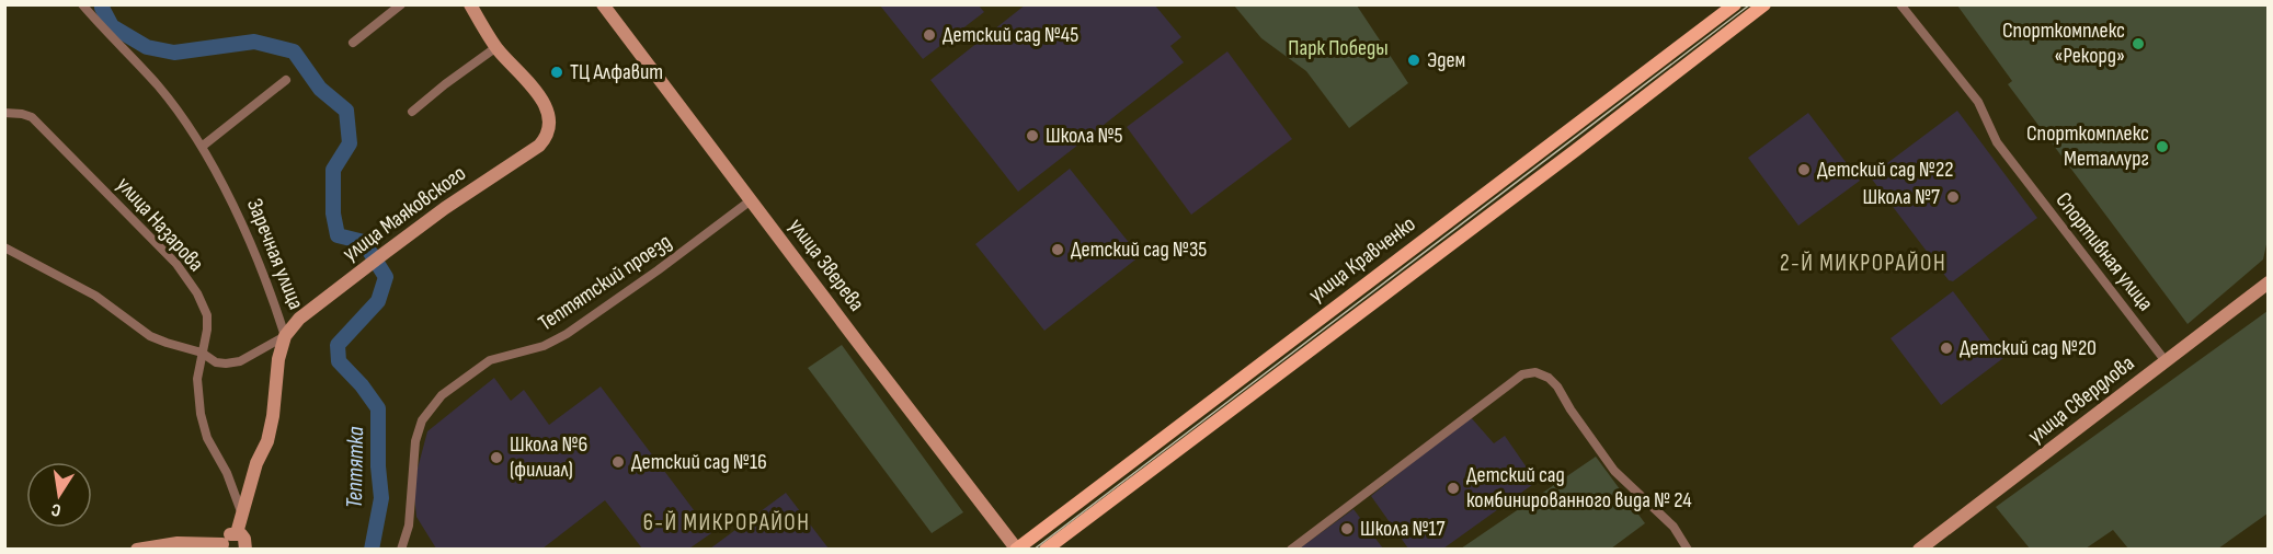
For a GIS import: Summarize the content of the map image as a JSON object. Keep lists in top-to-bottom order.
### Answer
{
  "streets": {
    "main road": [
      "улица Маяковского",
      "Заречная улица",
      "улица Кравченко",
      "улица Зверева",
      "улица Свердлова"
    ],
    "street": ["улица Назарова", "Спортивная улица", "Тептятский проезд"]
  },
  "crossings": [
    ["улица Маяковского", "Заречная улица"],
    ["улица Назарова", "Заречная улица"],
    ["Спортивная улица", "улица Свердлова"],
    ["улица Кравченко", "улица Зверева"],
    ["улица Зверева", "Тептятский проезд"]
  ],
  "districts": ["2-Й МИКРОРАЙОН", "6-Й МИКРОРАЙОН"],
  "water": ["Тептятка"],
  "parks": ["Парк Победы"],
  "places": [
    "Детский сад №45",
    "Спорткомплекс «Рекорд»",
    "Эдем",
    "ТЦ Алфавит",
    "Школа №5",
    "Спорткомплекс Металлург",
    "Детский сад №22",
    "Школа №7",
    "Детский сад №35",
    "Детский сад №20",
    "Школа №6 (филиал)",
    "Детский сад №16",
    "Детский сад комбинированного вида № 24",
    "Школа №17"
  ],
  "north": "bottom"
}
